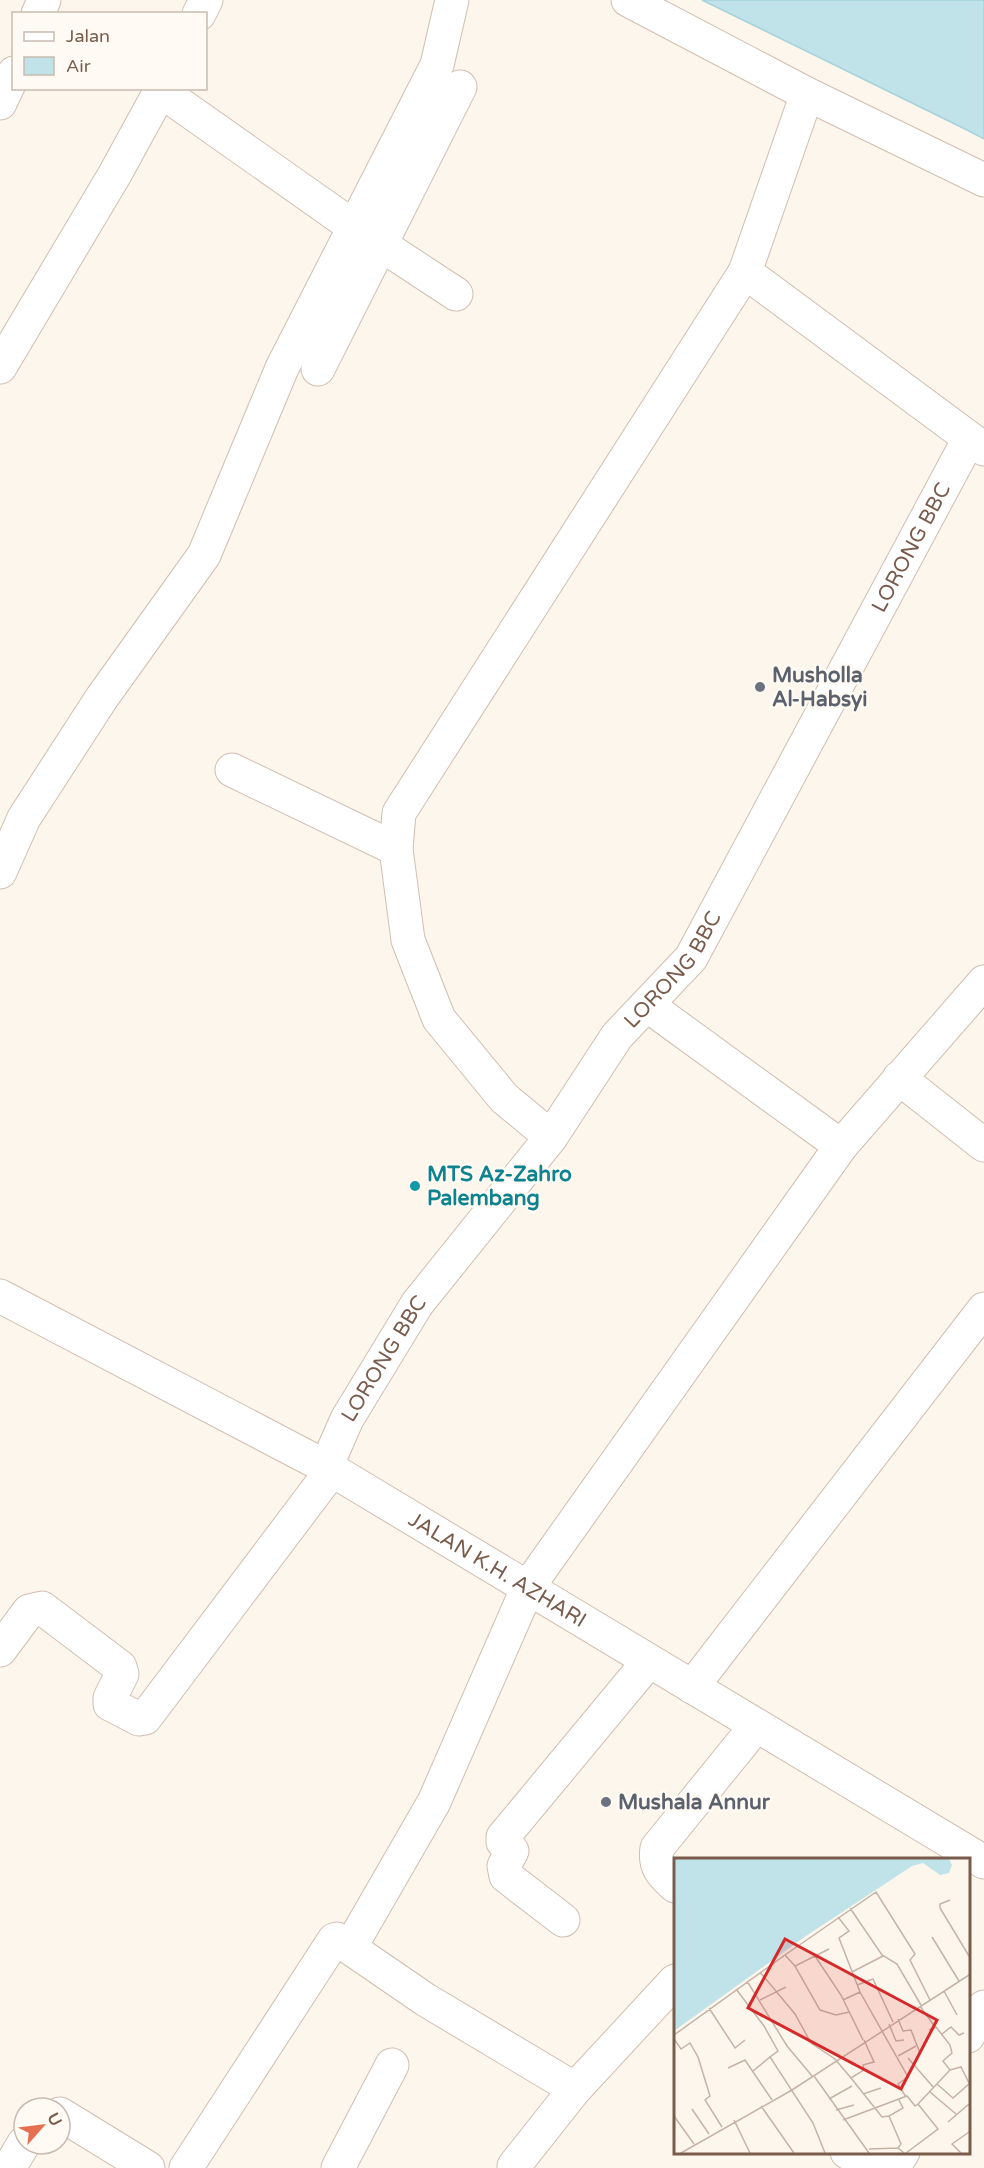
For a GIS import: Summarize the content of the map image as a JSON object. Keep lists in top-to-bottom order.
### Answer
{
  "streets": {
    "street": ["LORONG BBC", "JALAN K.H. AZHARI"]
  },
  "crossings": [
    ["LORONG BBC", "JALAN K.H. AZHARI"]
  ],
  "places": ["Musholla Al-Habsyi", "MTS Az-Zahro Palembang", "Mushala Annur"],
  "legend": ["Jalan", "Air"],
  "north": "top right"
}
